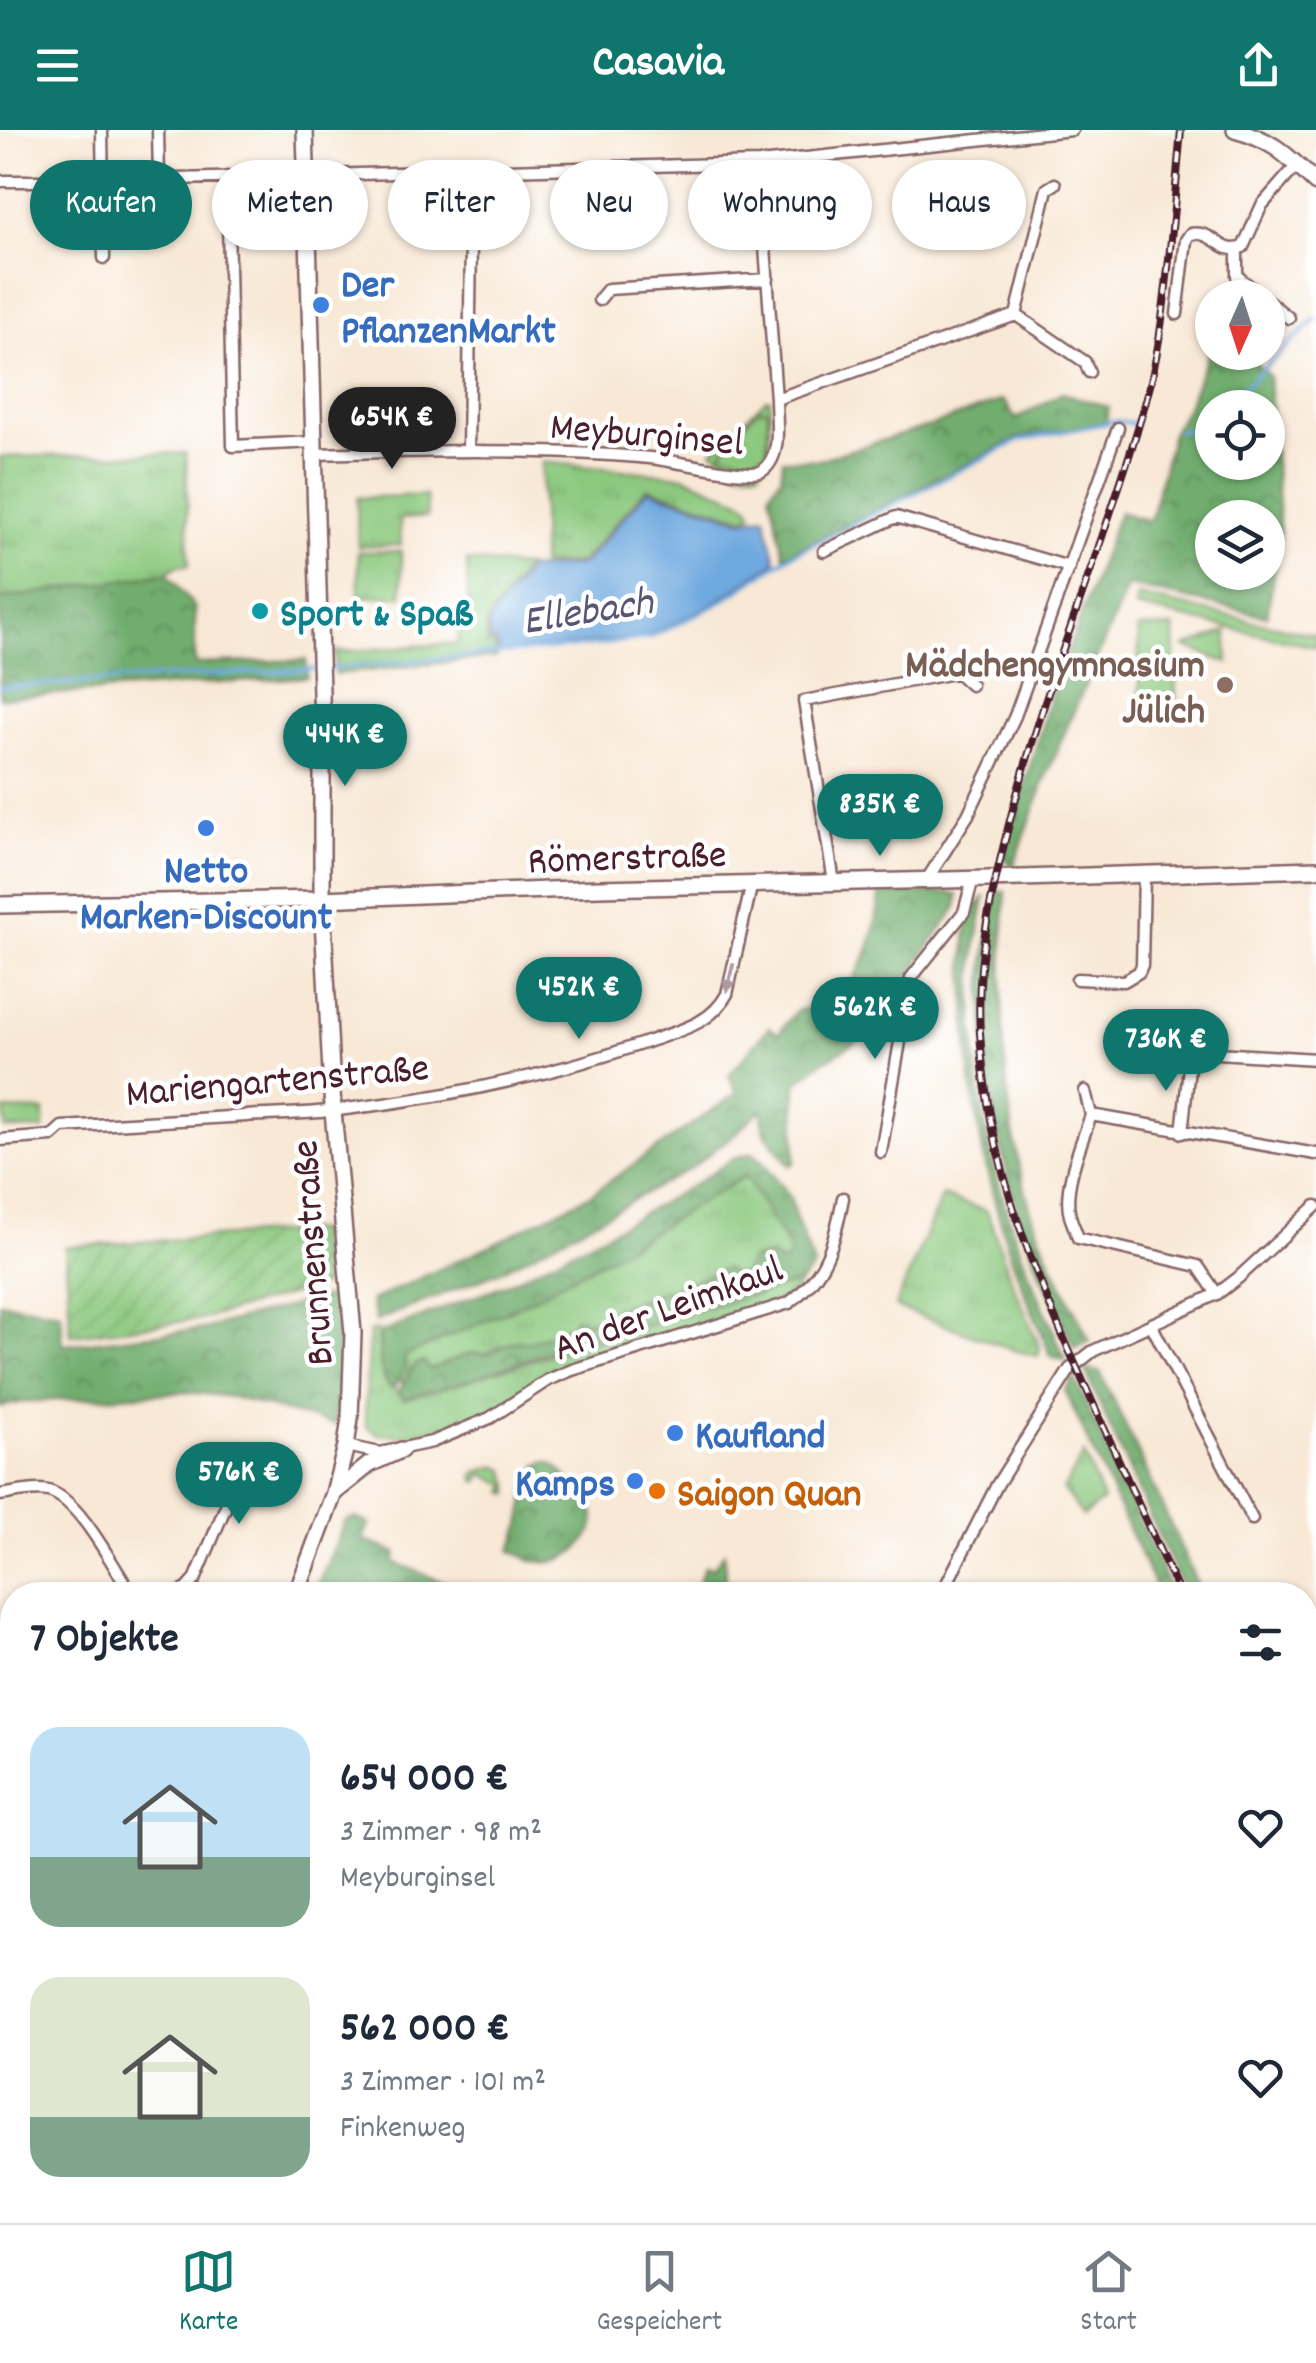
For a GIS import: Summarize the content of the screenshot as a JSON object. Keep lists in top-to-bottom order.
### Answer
{
  "streets": {
    "main road": ["Römerstraße", "Brunnenstraße"],
    "street": ["Meyburginsel", "Mariengartenstraße", "An der Leimkaul"]
  },
  "crossings": [
    ["Meyburginsel", "Brunnenstraße"],
    ["Römerstraße", "Mariengartenstraße"],
    ["Römerstraße", "Brunnenstraße"],
    ["Mariengartenstraße", "Brunnenstraße"],
    ["Brunnenstraße", "An der Leimkaul"]
  ],
  "one_way": ["Mariengartenstraße"],
  "water": ["Ellebach"],
  "places": [
    "Der PflanzenMarkt",
    "Sport & Spaß",
    "Mädchengymnasium Jülich",
    "Netto Marken-Discount",
    "Kaufland",
    "Kamps",
    "Saigon Quan"
  ],
  "north": "bottom",
  "page": {
    "header": "Casavia",
    "chip": [
      "Kaufen",
      "Mieten",
      "Filter",
      "Neu",
      "Wohnung",
      "Haus"
    ],
    "price": [
      "654K €",
      "444K €",
      "835K €",
      "452K €",
      "562K €",
      "736K €",
      "576K €"
    ],
    "heading": "7 Objekte",
    "list": [
      {
        "name": "654 000 €",
        "note": "3 Zimmer · 98 m² · Meyburginsel"
      },
      {
        "name": "562 000 €",
        "note": "3 Zimmer · 101 m² · Finkenweg"
      }
    ],
    "tabs": ["Karte", "Gespeichert", "Start"]
  }
}
